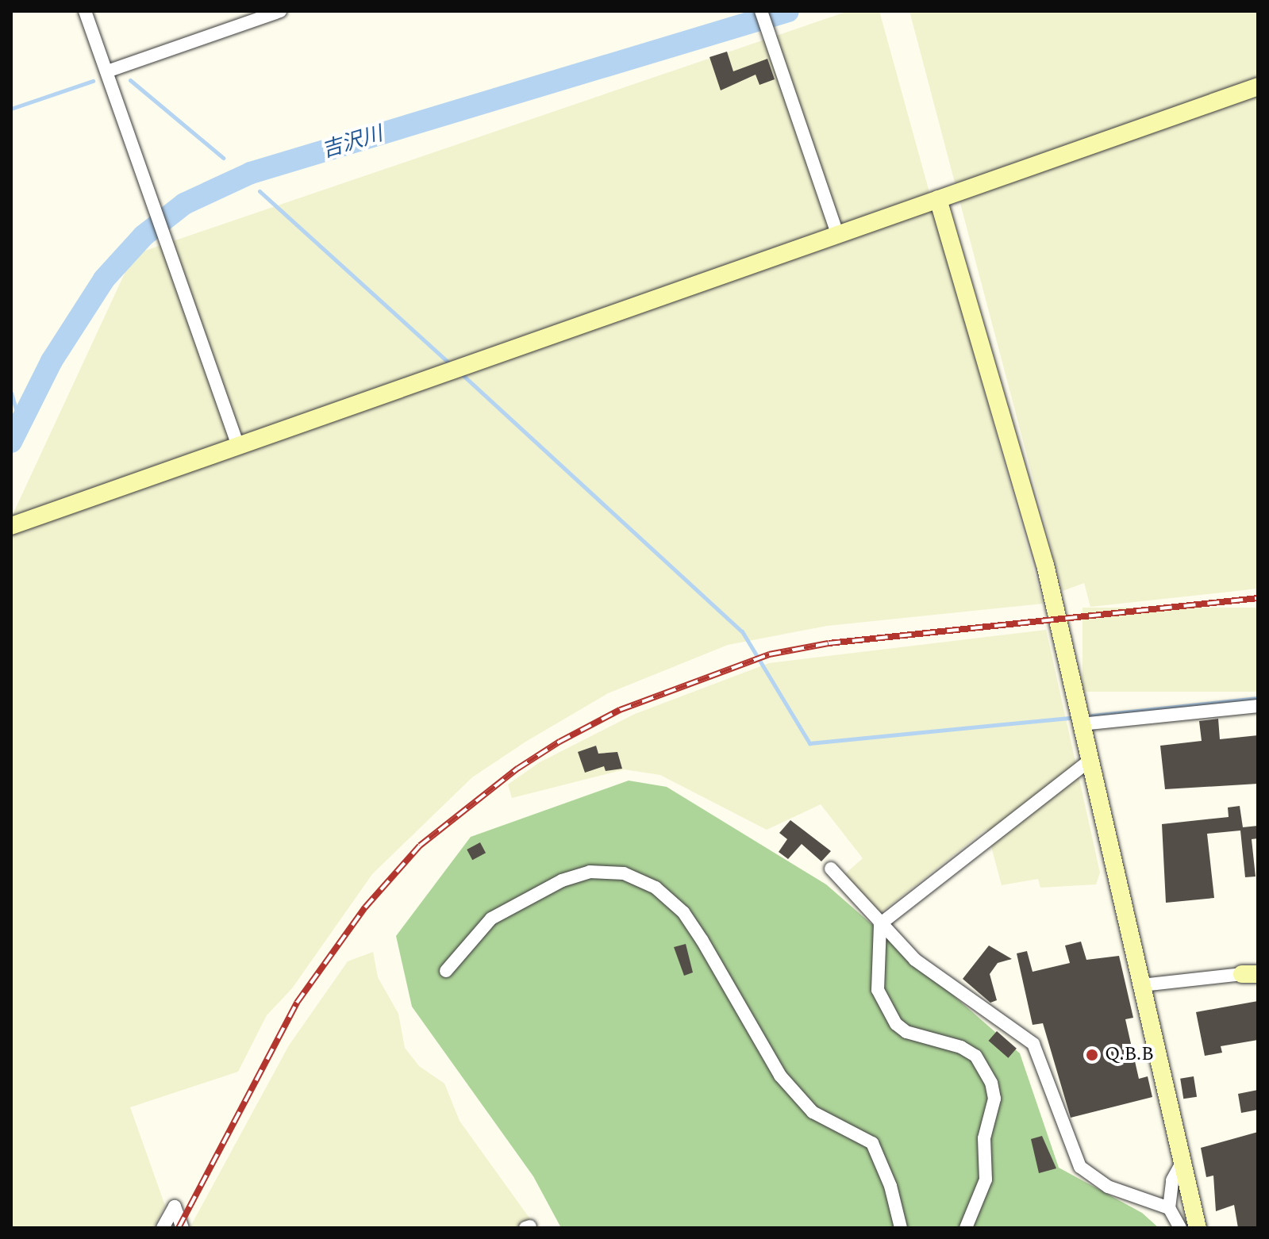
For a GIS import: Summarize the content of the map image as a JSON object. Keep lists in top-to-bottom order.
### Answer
{
  "water": ["吉沢川"],
  "places": ["Q.B.B"]
}
